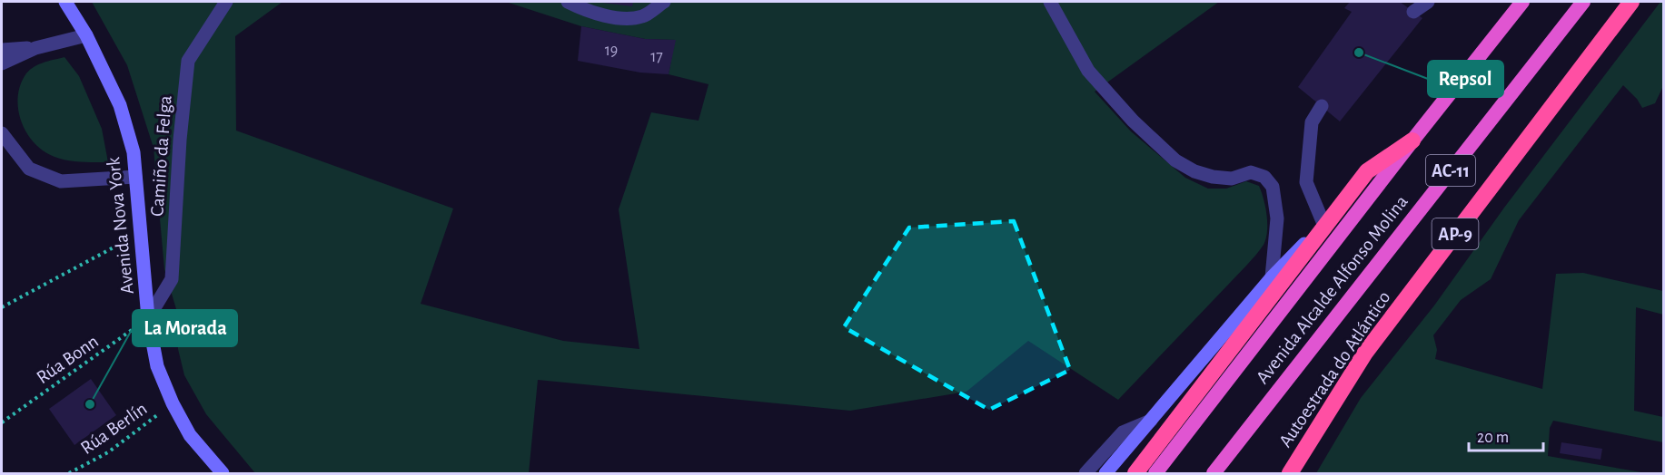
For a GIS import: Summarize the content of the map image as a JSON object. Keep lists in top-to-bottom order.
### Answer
{
  "streets": {
    "highway": [
      "AC-11",
      "AP-9",
      "Avenida Alcalde Alfonso Molina",
      "Autoestrada do Atlántico"
    ],
    "main road": ["Avenida Nova York"],
    "street": ["Camiño da Felga"],
    "path": ["Rúa Bonn", "Rúa Berlín"]
  },
  "crossings": [
    ["Camiño da Felga", "Avenida Nova York"],
    ["Camiño da Felga", "Rúa Bonn"],
    ["Avenida Nova York", "Rúa Bonn"],
    ["Avenida Nova York", "Rúa Berlín"]
  ],
  "places": ["Repsol", "La Morada"],
  "house_numbers": ["19", "17"],
  "scale_bar": "20 m"
}
